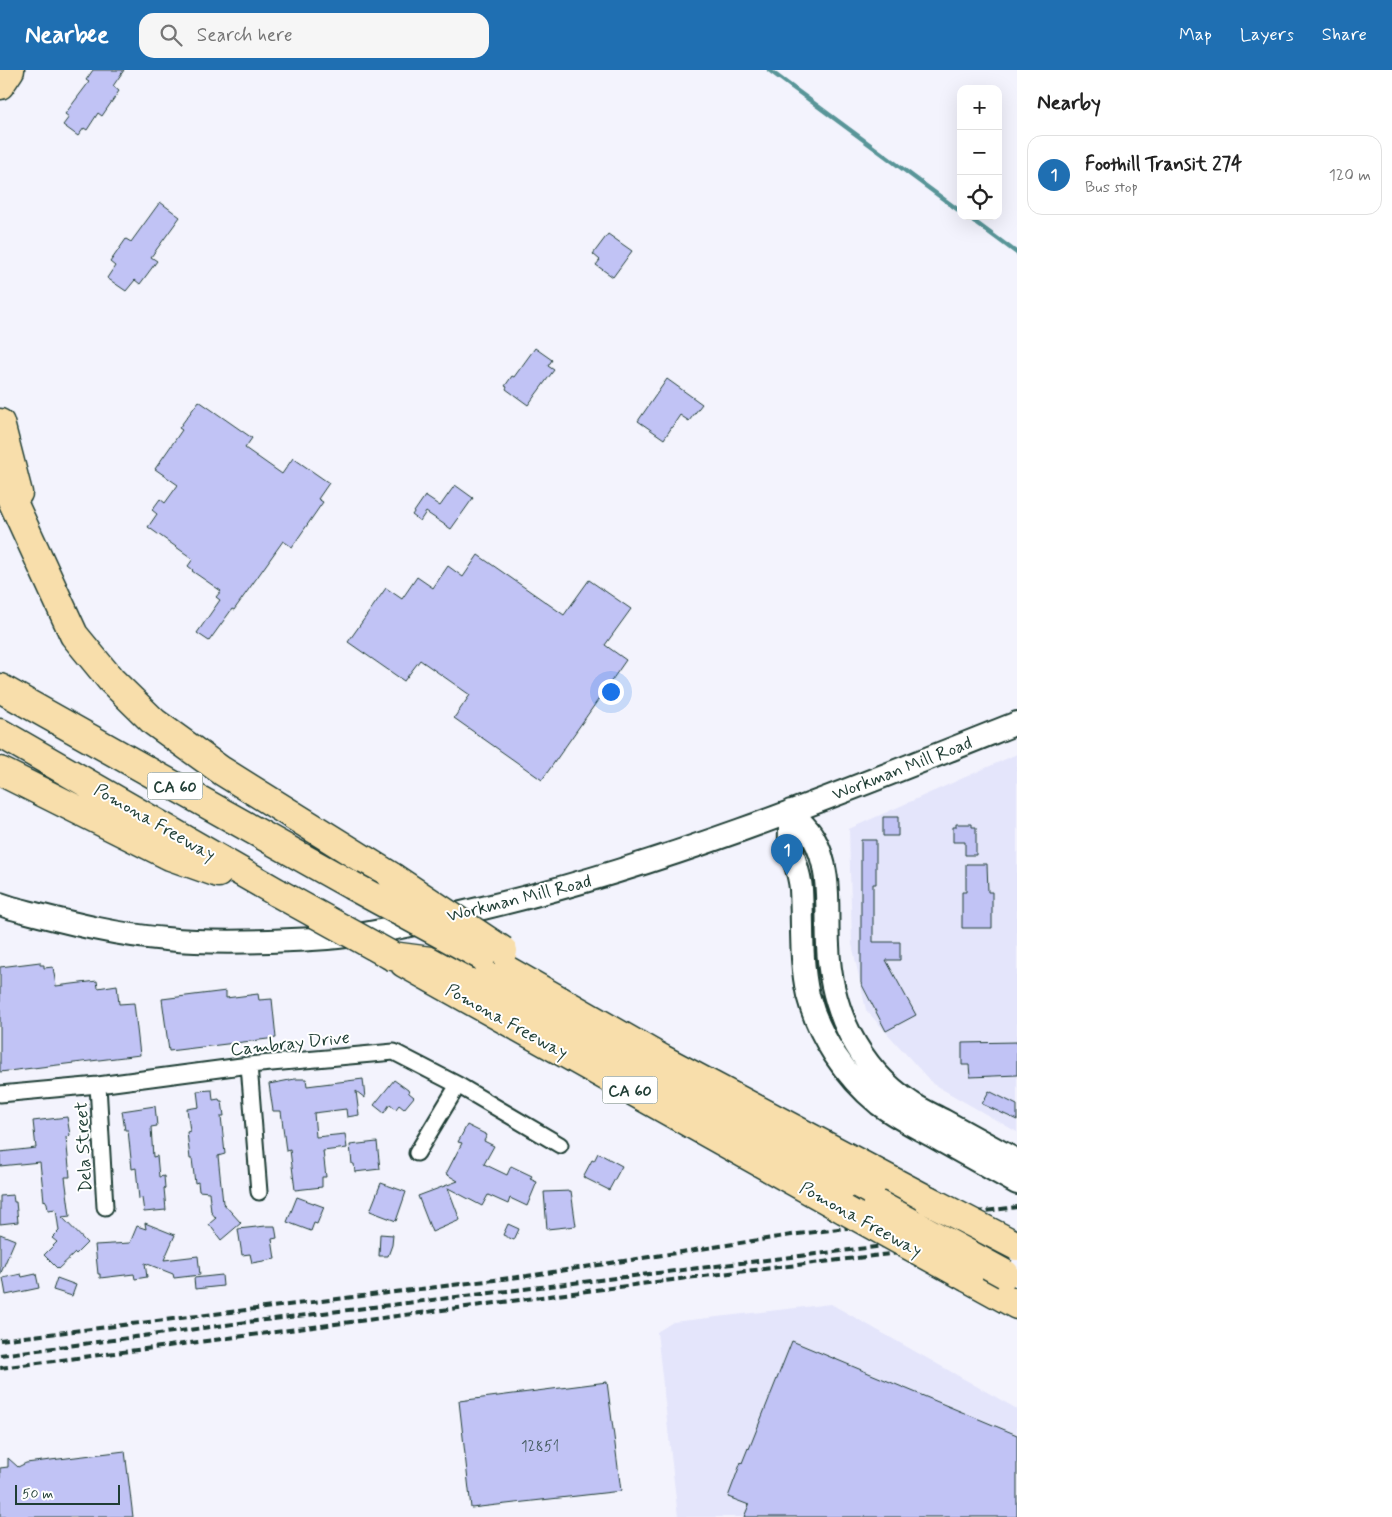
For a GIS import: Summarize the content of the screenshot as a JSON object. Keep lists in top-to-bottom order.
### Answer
{
  "streets": {
    "highway": ["CA 60", "Pomona Freeway"],
    "main road": ["Workman Mill Road"],
    "street": ["Cambray Drive", "Dela Street"]
  },
  "crossings": [
    ["Cambray Drive", "Dela Street"]
  ],
  "house_numbers": ["12851"],
  "scale_bar": "50 m",
  "page": {
    "header": "Nearbee",
    "search": "Search here",
    "nav": ["Map", "Layers", "Share"],
    "heading": "Nearby",
    "map_buttons": ["+", "−"],
    "list": [
      {
        "mark": "1",
        "name": "Foothill Transit 274",
        "note": "Bus stop",
        "value": "120 m"
      }
    ],
    "pins": "1",
    "scale": "50 m"
  }
}
